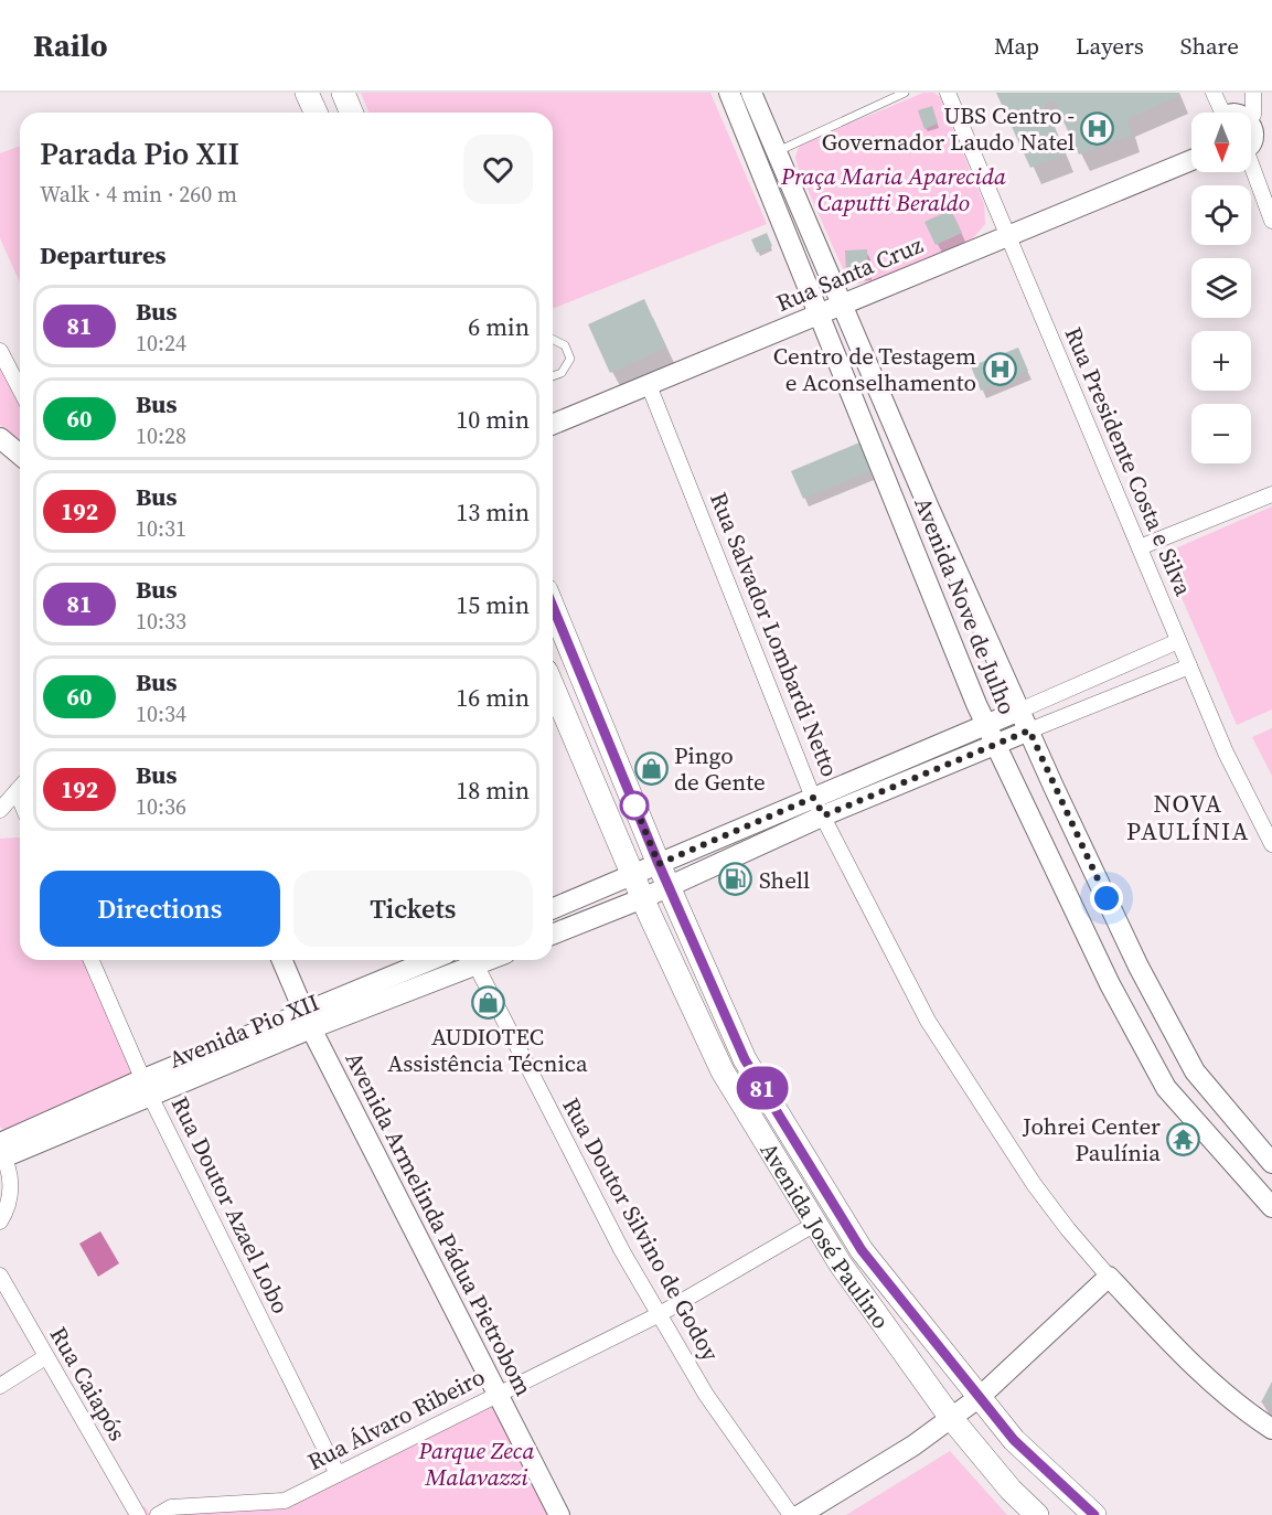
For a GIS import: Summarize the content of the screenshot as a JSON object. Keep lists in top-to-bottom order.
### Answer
{
  "streets": {
    "main road": ["Avenida José Paulino"],
    "street": [
      "Rua Santa Cruz",
      "Rua Presidente Costa e Silva",
      "Avenida Nove de Julho",
      "Rua Salvador Lombardi Netto",
      "Avenida Pio XII",
      "Rua Doutor Azael Lobo",
      "Avenida Armelinda Pádua Pietrobom",
      "Rua Doutor Silvino de Godoy",
      "Rua Caiapós",
      "Rua Álvaro Ribeiro"
    ]
  },
  "crossings": [
    ["Rua Santa Cruz", "Rua Presidente Costa e Silva"],
    ["Rua Santa Cruz", "Avenida Nove de Julho"],
    ["Rua Santa Cruz", "Rua Salvador Lombardi Netto"],
    ["Avenida Pio XII", "Rua Doutor Azael Lobo"],
    ["Avenida Pio XII", "Avenida Armelinda Pádua Pietrobom"],
    ["Rua Doutor Azael Lobo", "Rua Álvaro Ribeiro"],
    ["Avenida Armelinda Pádua Pietrobom", "Rua Álvaro Ribeiro"],
    ["Rua Doutor Silvino de Godoy", "Rua Álvaro Ribeiro"],
    ["Avenida José Paulino", "Rua Álvaro Ribeiro"]
  ],
  "districts": ["NOVA PAULÍNIA"],
  "parks": ["Praça Maria Aparecida Caputti Beraldo", "Parque Zeca Malavazzi"],
  "places": {
    "hospital": ["UBS Centro - Governador Laudo Natel", "Centro de Testagem e Aconselhamento"],
    "shop": ["Pingo de Gente", "AUDIOTEC Assistência Técnica"],
    "fuel station": ["Shell"],
    "temple": ["Johrei Center Paulínia"]
  },
  "lines": ["bus line 81"],
  "north": "bottom",
  "page": {
    "header": "Railo",
    "nav": ["Map", "Layers", "Share"],
    "on_map": "81",
    "map_buttons": ["+", "−"],
    "heading": [
      ["Parada Pio XII", "Walk · 4 min · 260 m"],
      "Departures"
    ],
    "list": [
      {
        "mark": "81",
        "name": "Bus",
        "note": "10:24",
        "value": "6 min"
      },
      {
        "mark": "60",
        "name": "Bus",
        "note": "10:28",
        "value": "10 min"
      },
      {
        "mark": "192",
        "name": "Bus",
        "note": "10:31",
        "value": "13 min"
      },
      {
        "mark": "81",
        "name": "Bus",
        "note": "10:33",
        "value": "15 min"
      },
      {
        "mark": "60",
        "name": "Bus",
        "note": "10:34",
        "value": "16 min"
      },
      {
        "mark": "192",
        "name": "Bus",
        "note": "10:36",
        "value": "18 min"
      }
    ],
    "buttons": ["Directions", "Tickets"]
  }
}
